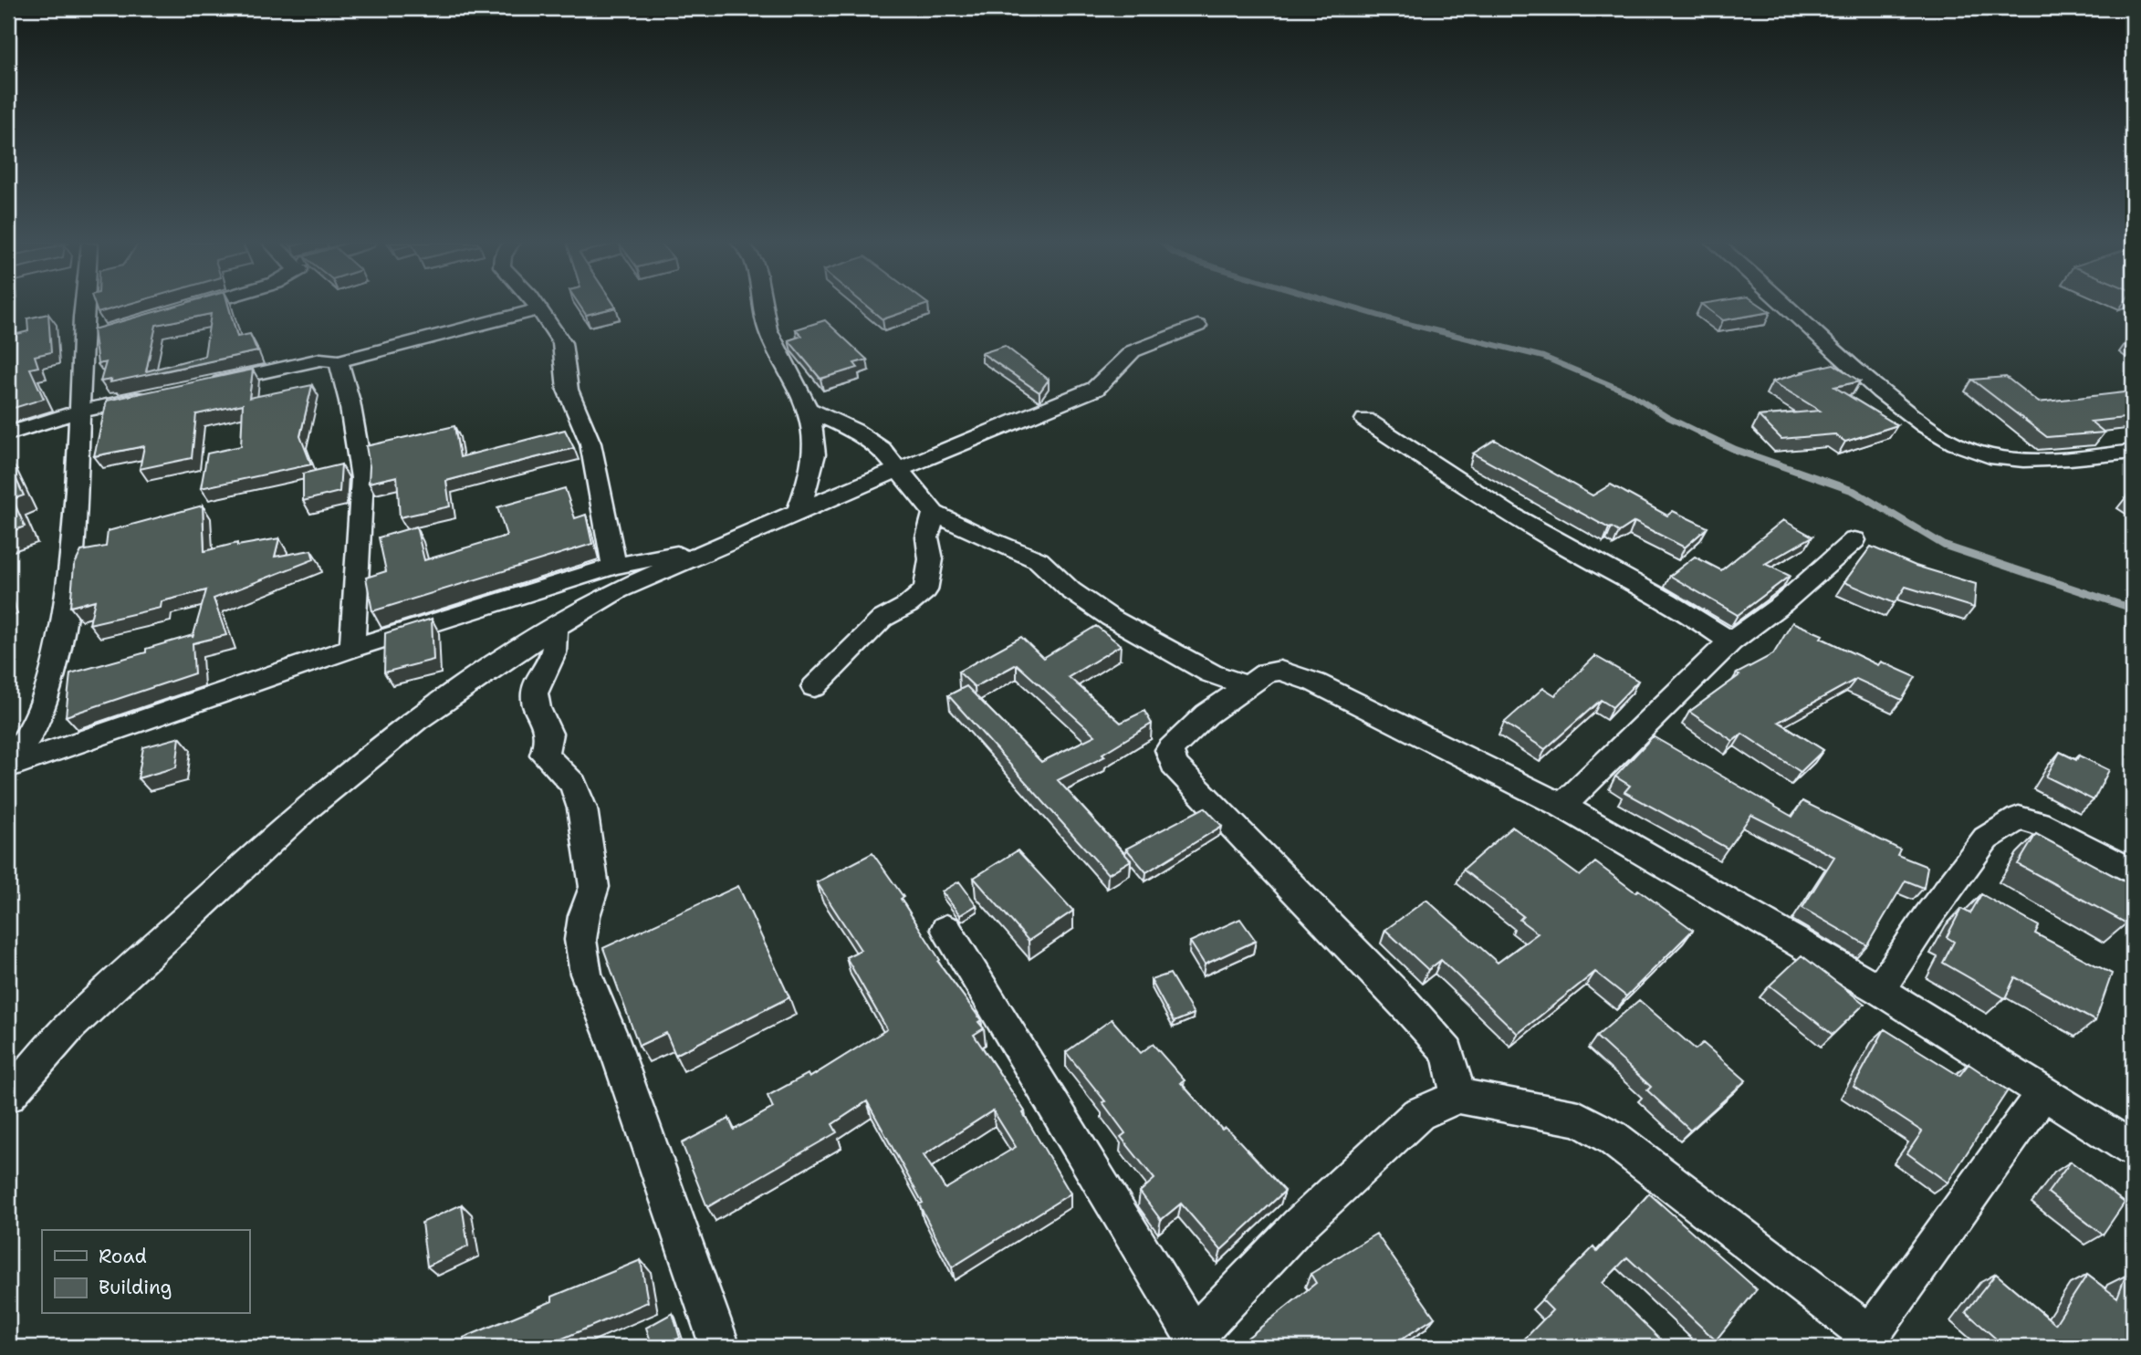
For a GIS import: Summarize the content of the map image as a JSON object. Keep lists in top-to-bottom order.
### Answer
{
  "legend": ["Road", "Building"]
}
